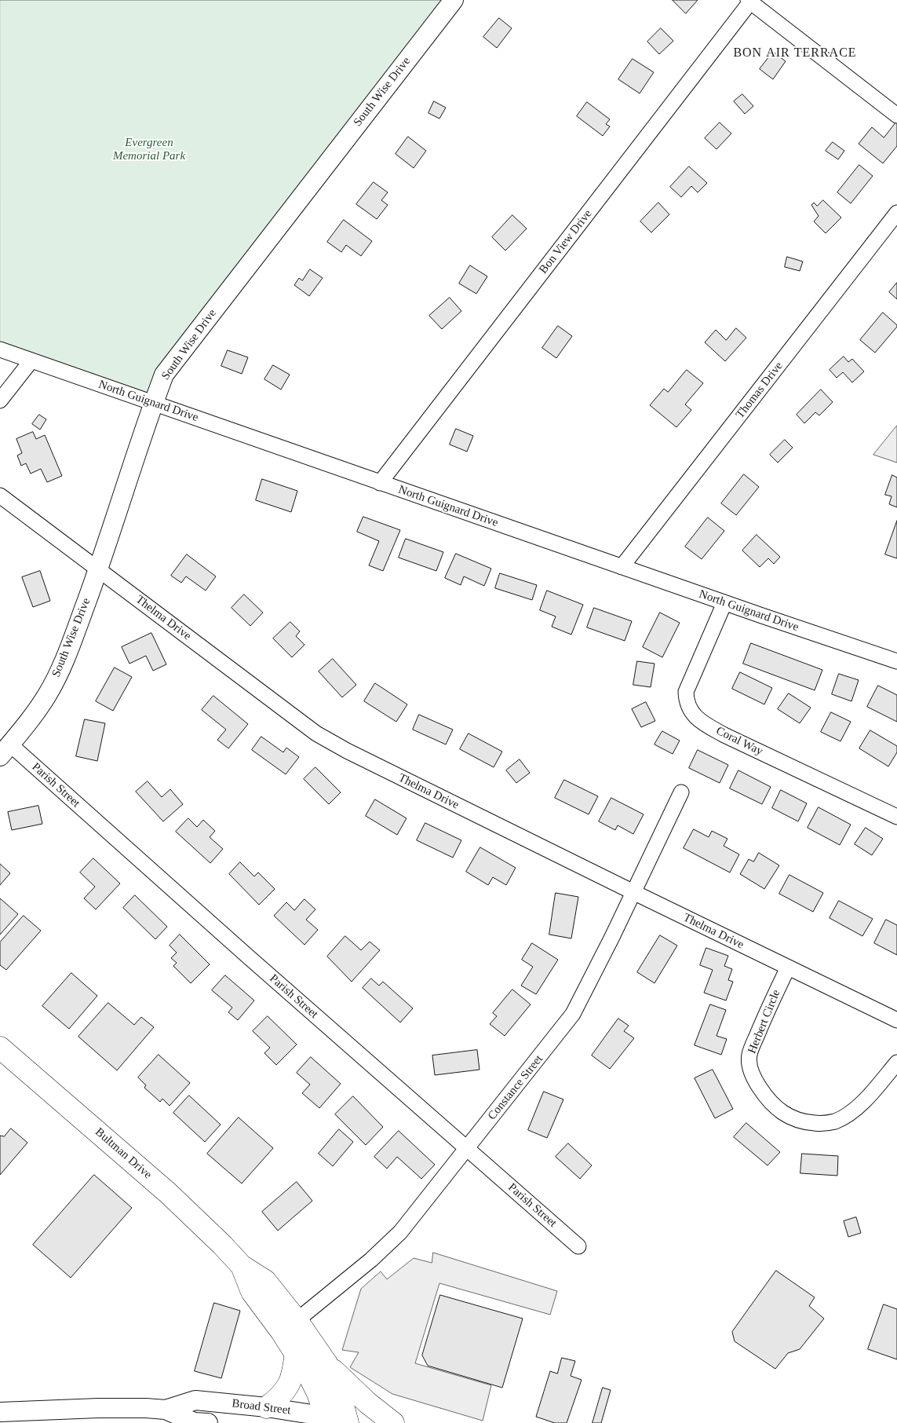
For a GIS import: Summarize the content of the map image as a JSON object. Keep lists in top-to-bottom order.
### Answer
{
  "streets": {
    "highway": ["Bultman Drive"],
    "main road": ["South Wise Drive", "Broad Street"],
    "street": [
      "Bon View Drive",
      "Thomas Drive",
      "North Guignard Drive",
      "Thelma Drive",
      "Coral Way",
      "Parish Street",
      "Herbert Circle",
      "Constance Street"
    ]
  },
  "crossings": [
    ["South Wise Drive", "North Guignard Drive"],
    ["South Wise Drive", "Thelma Drive"],
    ["South Wise Drive", "Parish Street"],
    ["Bon View Drive", "North Guignard Drive"],
    ["Thomas Drive", "North Guignard Drive"],
    ["North Guignard Drive", "Coral Way"],
    ["Thelma Drive", "Herbert Circle"],
    ["Thelma Drive", "Constance Street"],
    ["Parish Street", "Constance Street"],
    ["Constance Street", "Bultman Drive"],
    ["Bultman Drive", "Broad Street"]
  ],
  "districts": ["BON AIR TERRACE"],
  "parks": ["Evergreen Memorial Park"]
}
